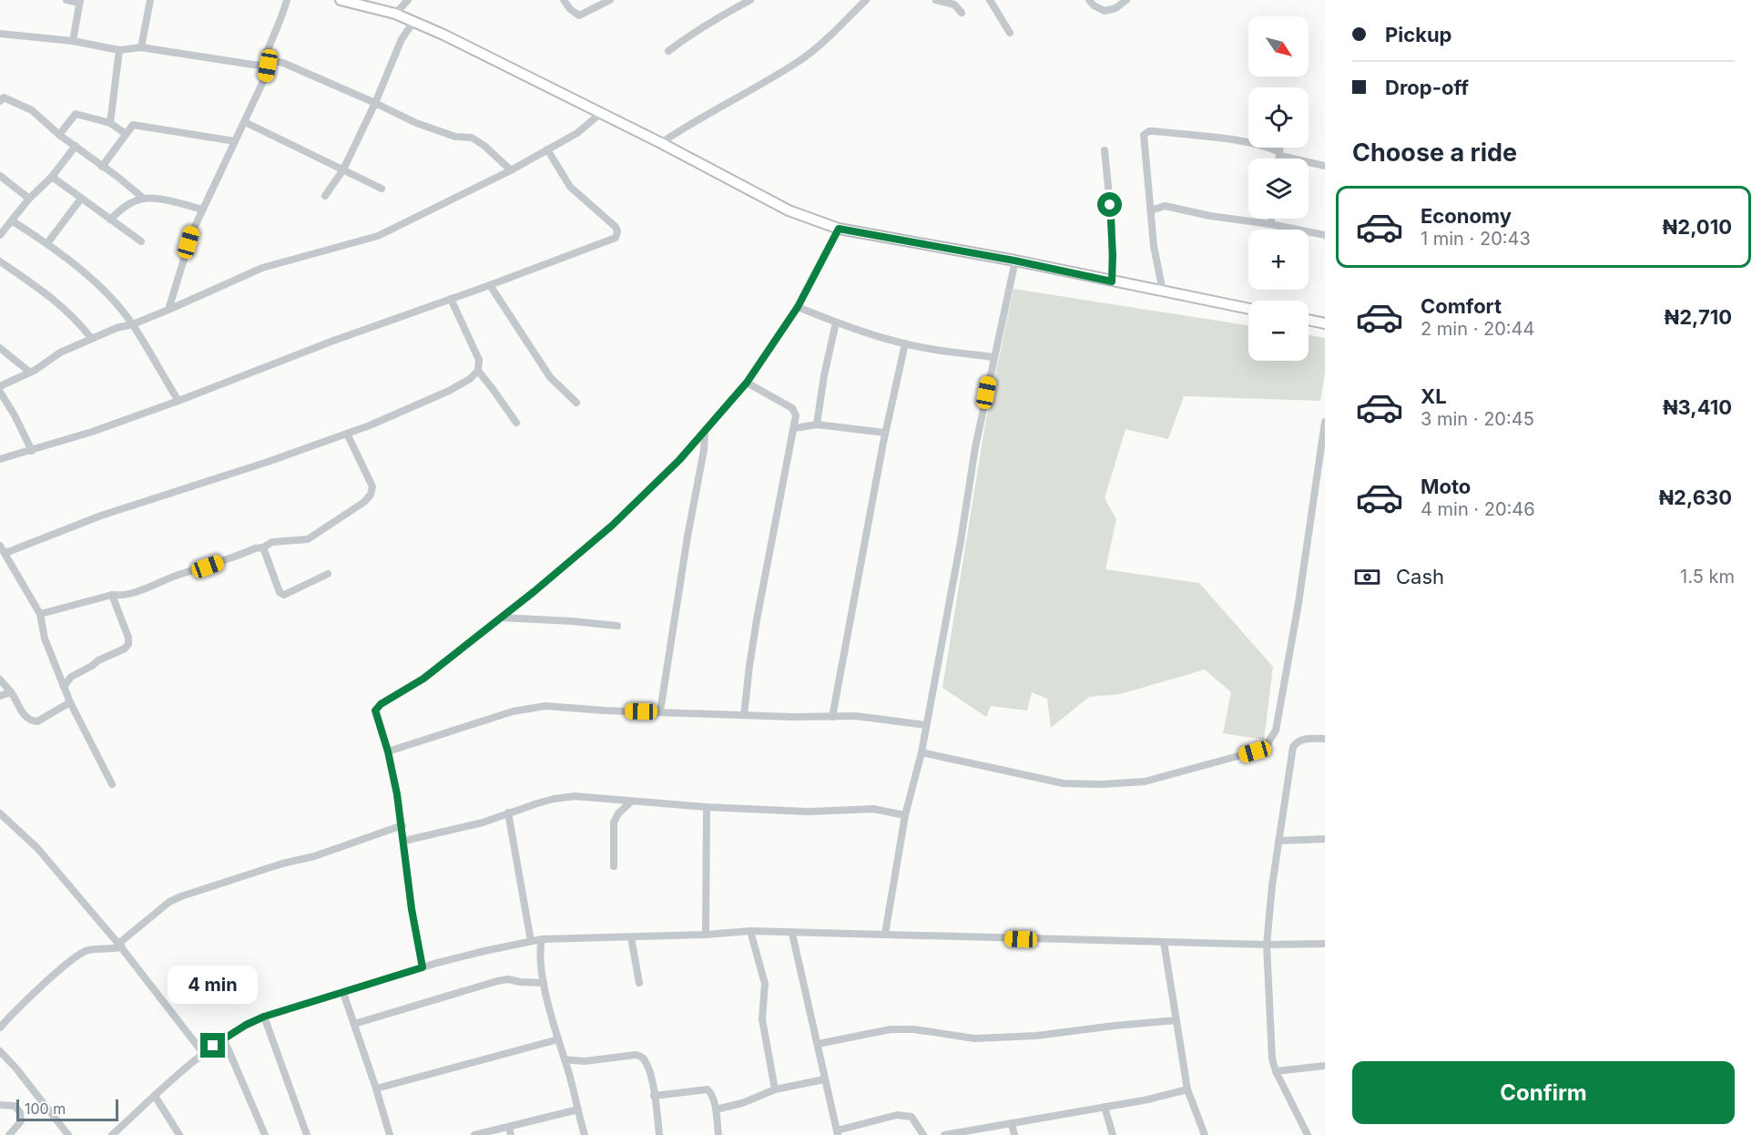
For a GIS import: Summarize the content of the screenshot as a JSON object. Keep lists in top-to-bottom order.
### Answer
{
  "scale_bar": "100 m",
  "north": "bottom right",
  "page": {
    "banner": ["Pickup", "Drop-off"],
    "map_buttons": ["+", "−"],
    "heading": "Choose a ride",
    "list": [
      {
        "name": "Economy",
        "note": "1 min · 20:43",
        "value": "₦2,010"
      },
      {
        "name": "Comfort",
        "note": "2 min · 20:44",
        "value": "₦2,710"
      },
      {
        "name": "XL",
        "note": "3 min · 20:45",
        "value": "₦3,410"
      },
      {
        "name": "Moto",
        "note": "4 min · 20:46",
        "value": "₦2,630"
      }
    ],
    "pay": ["Cash", "1.5 km"],
    "bubble": "4 min",
    "buttons": "Confirm",
    "scale": "100 m"
  }
}
